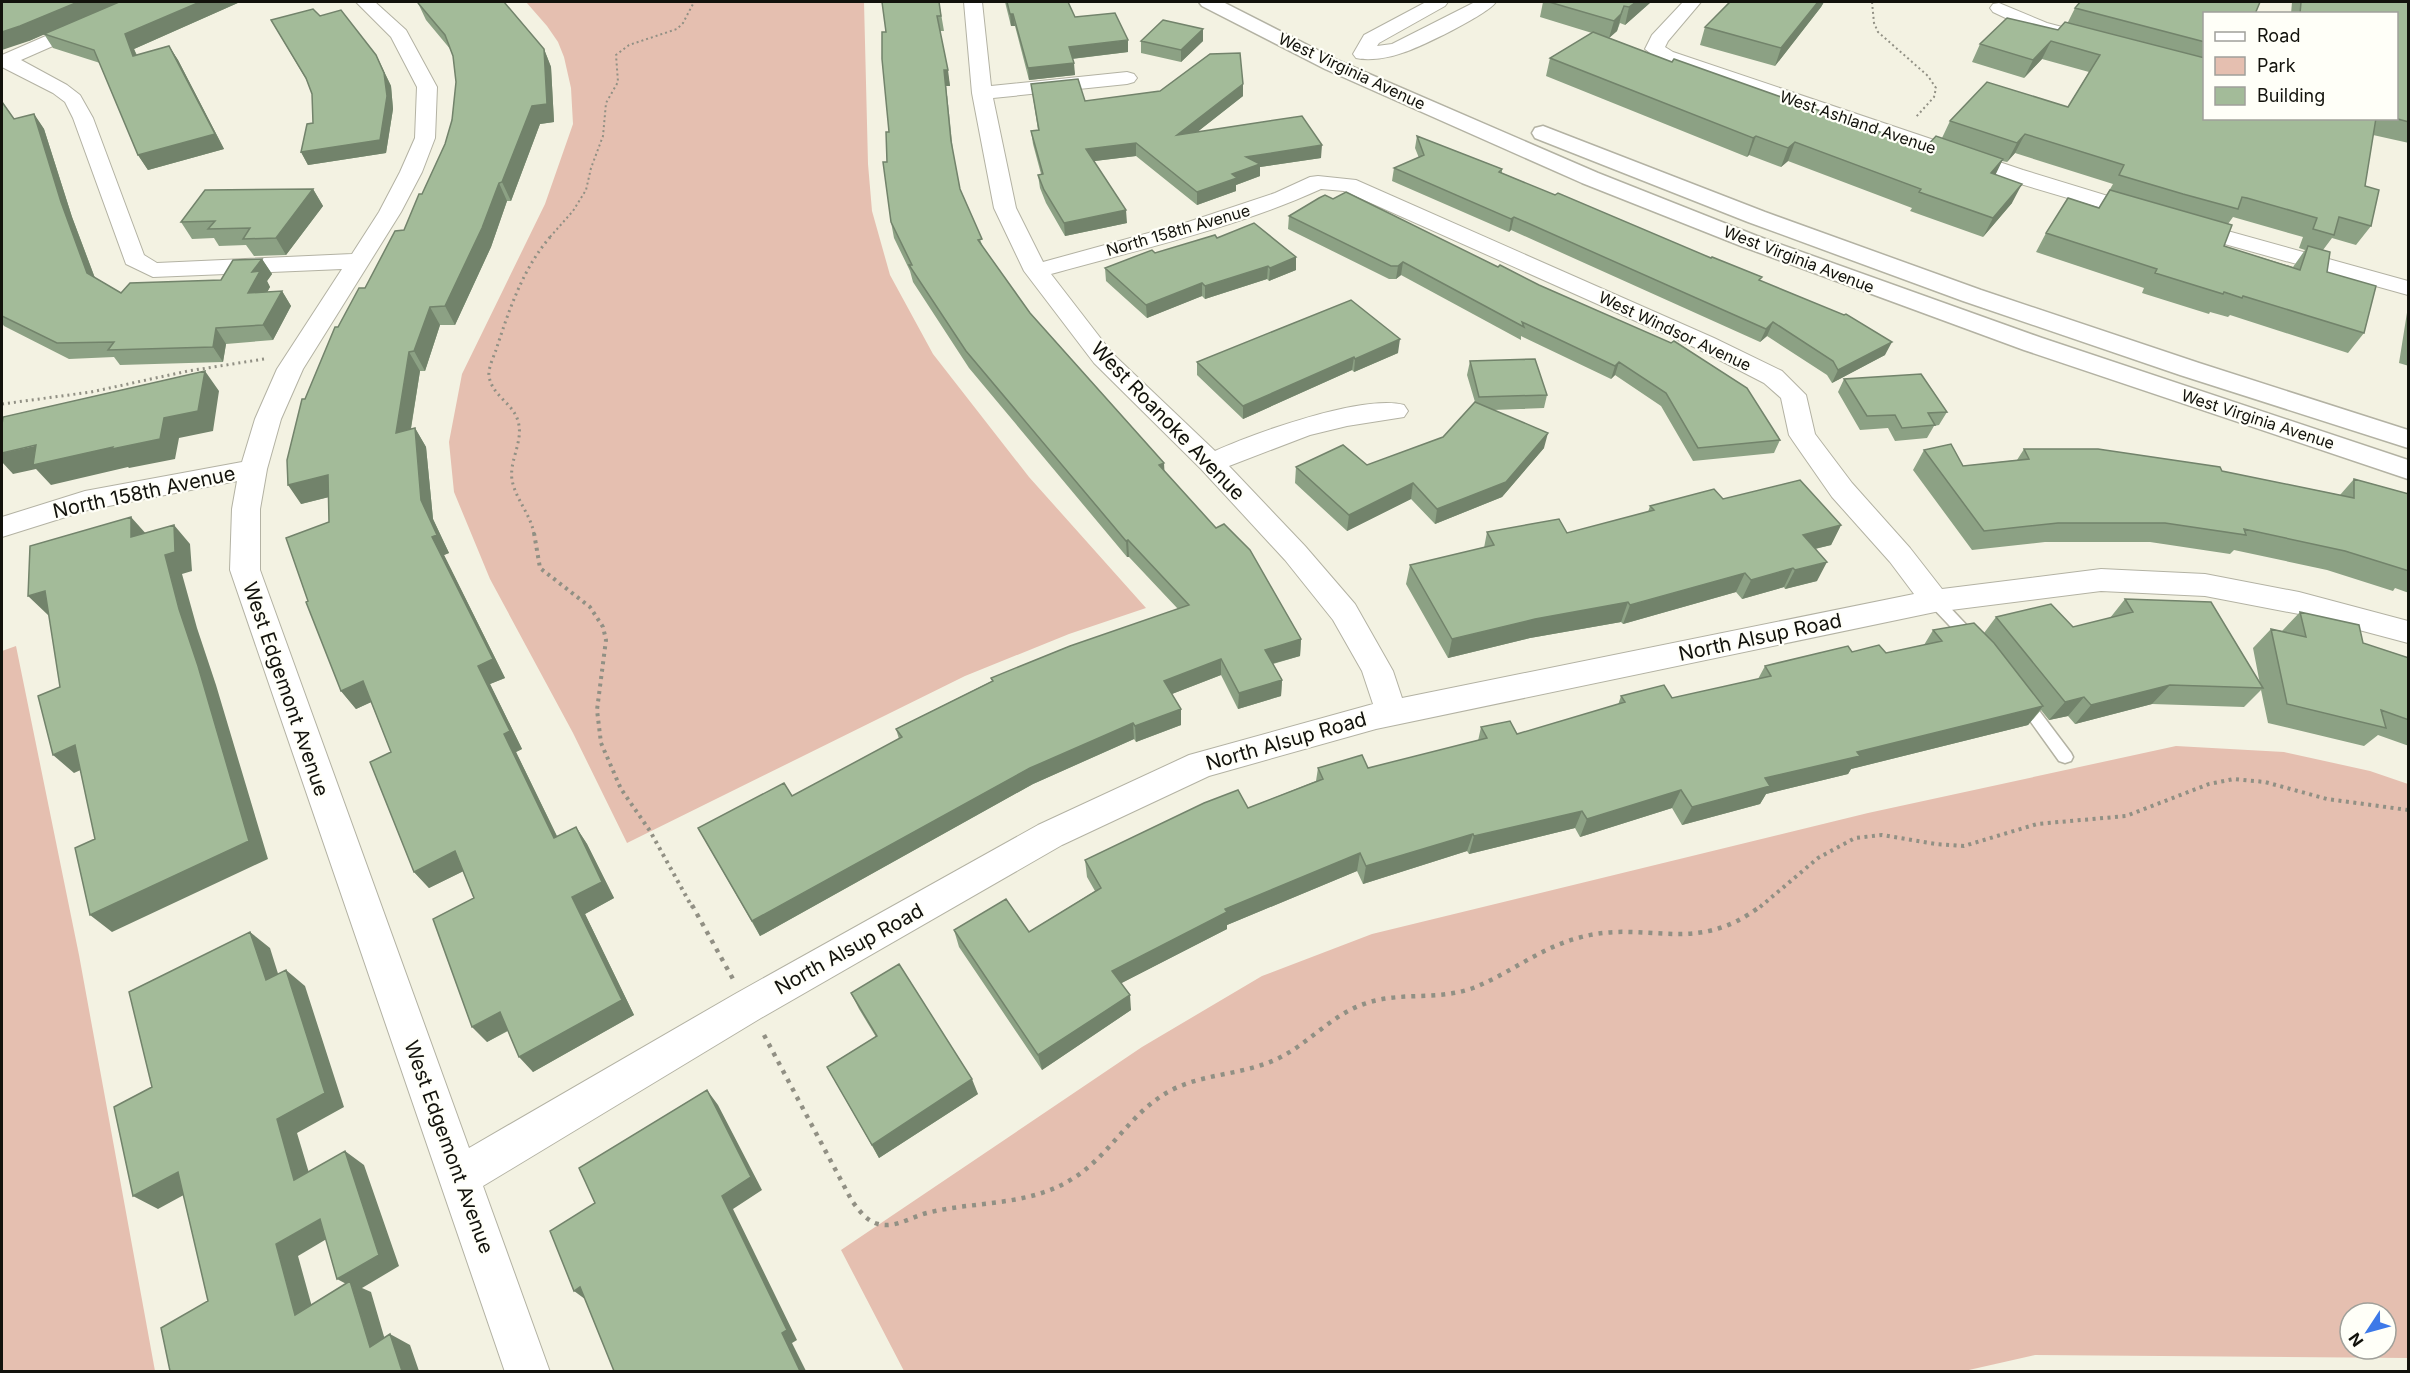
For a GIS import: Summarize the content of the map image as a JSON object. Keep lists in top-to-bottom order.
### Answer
{
  "streets": {
    "main road": ["West Virginia Avenue"],
    "street": [
      "West Ashland Avenue",
      "North 158th Avenue",
      "West Windsor Avenue",
      "West Roanoke Avenue",
      "North Alsup Road",
      "West Edgemont Avenue"
    ]
  },
  "crossings": [
    ["North 158th Avenue", "West Windsor Avenue"],
    ["North 158th Avenue", "West Roanoke Avenue"],
    ["North 158th Avenue", "West Edgemont Avenue"],
    ["West Windsor Avenue", "North Alsup Road"],
    ["West Roanoke Avenue", "North Alsup Road"],
    ["North Alsup Road", "West Edgemont Avenue"]
  ],
  "legend": ["Road", "Park", "Building"],
  "north": "bottom left"
}
